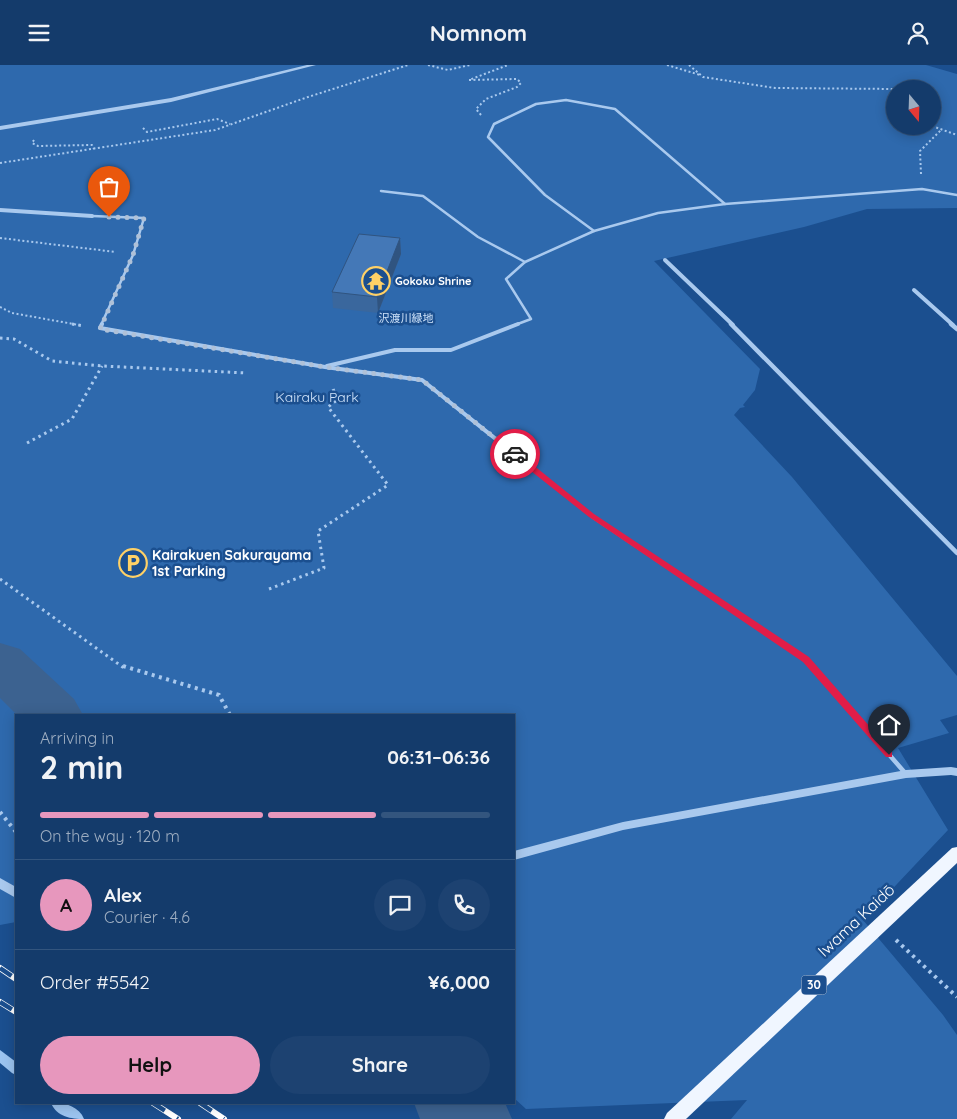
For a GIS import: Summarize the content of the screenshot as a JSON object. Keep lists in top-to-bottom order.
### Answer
{
  "streets": {
    "main road": ["Iwama Kaidō", "30"]
  },
  "parks": ["沢渡川緑地", "Kairaku Park"],
  "places": {
    "temple": ["Gokoku Shrine"],
    "parking": ["Kairakuen Sakurayama 1st Parking"]
  },
  "north": "bottom",
  "page": {
    "header": "Nomnom",
    "heading": ["2 min", "Arriving in", "06:31–06:36"],
    "panel": [
      "Alex",
      "Courier · 4.6",
      "Order #5542",
      "¥6,000"
    ],
    "bar": "On the way · 120 m",
    "round": "A",
    "buttons": ["Help", "Share"]
  }
}
